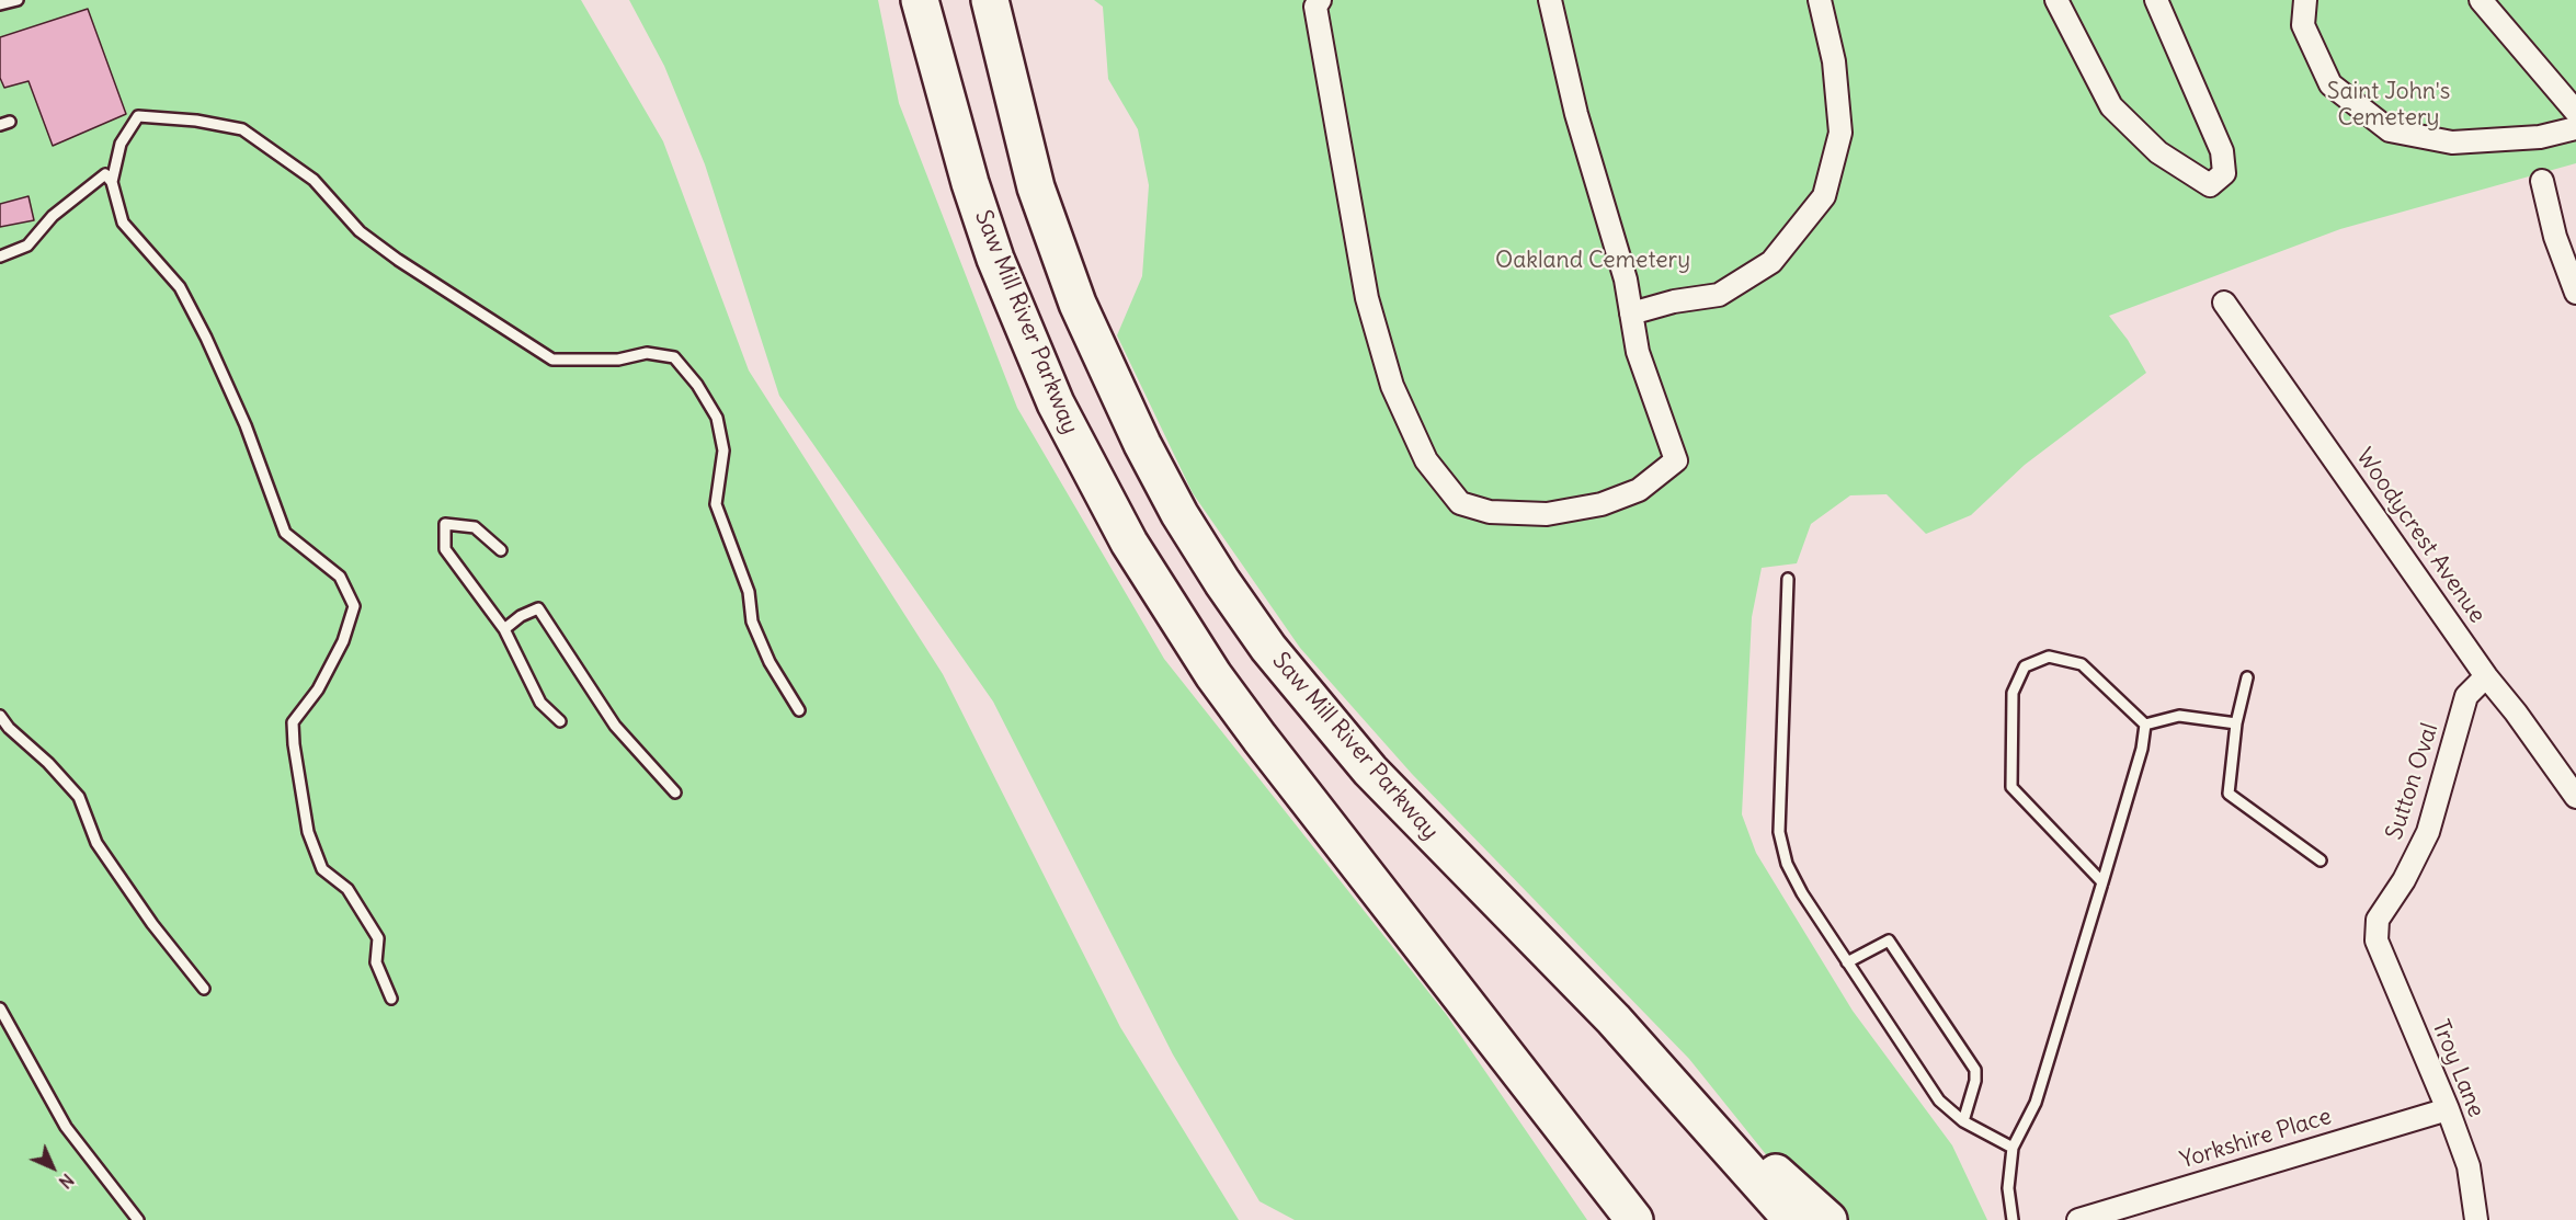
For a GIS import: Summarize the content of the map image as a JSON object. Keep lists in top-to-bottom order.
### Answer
{
  "streets": {
    "highway": ["Saw Mill River Parkway"],
    "street": [
      "Woodycrest Avenue",
      "Sutton Oval",
      "Troy Lane",
      "Yorkshire Place"
    ]
  },
  "crossings": [
    ["Woodycrest Avenue", "Sutton Oval"],
    ["Sutton Oval", "Troy Lane"],
    ["Troy Lane", "Yorkshire Place"]
  ],
  "parks": ["Saint John's Cemetery", "Oakland Cemetery"],
  "north": "bottom right"
}
